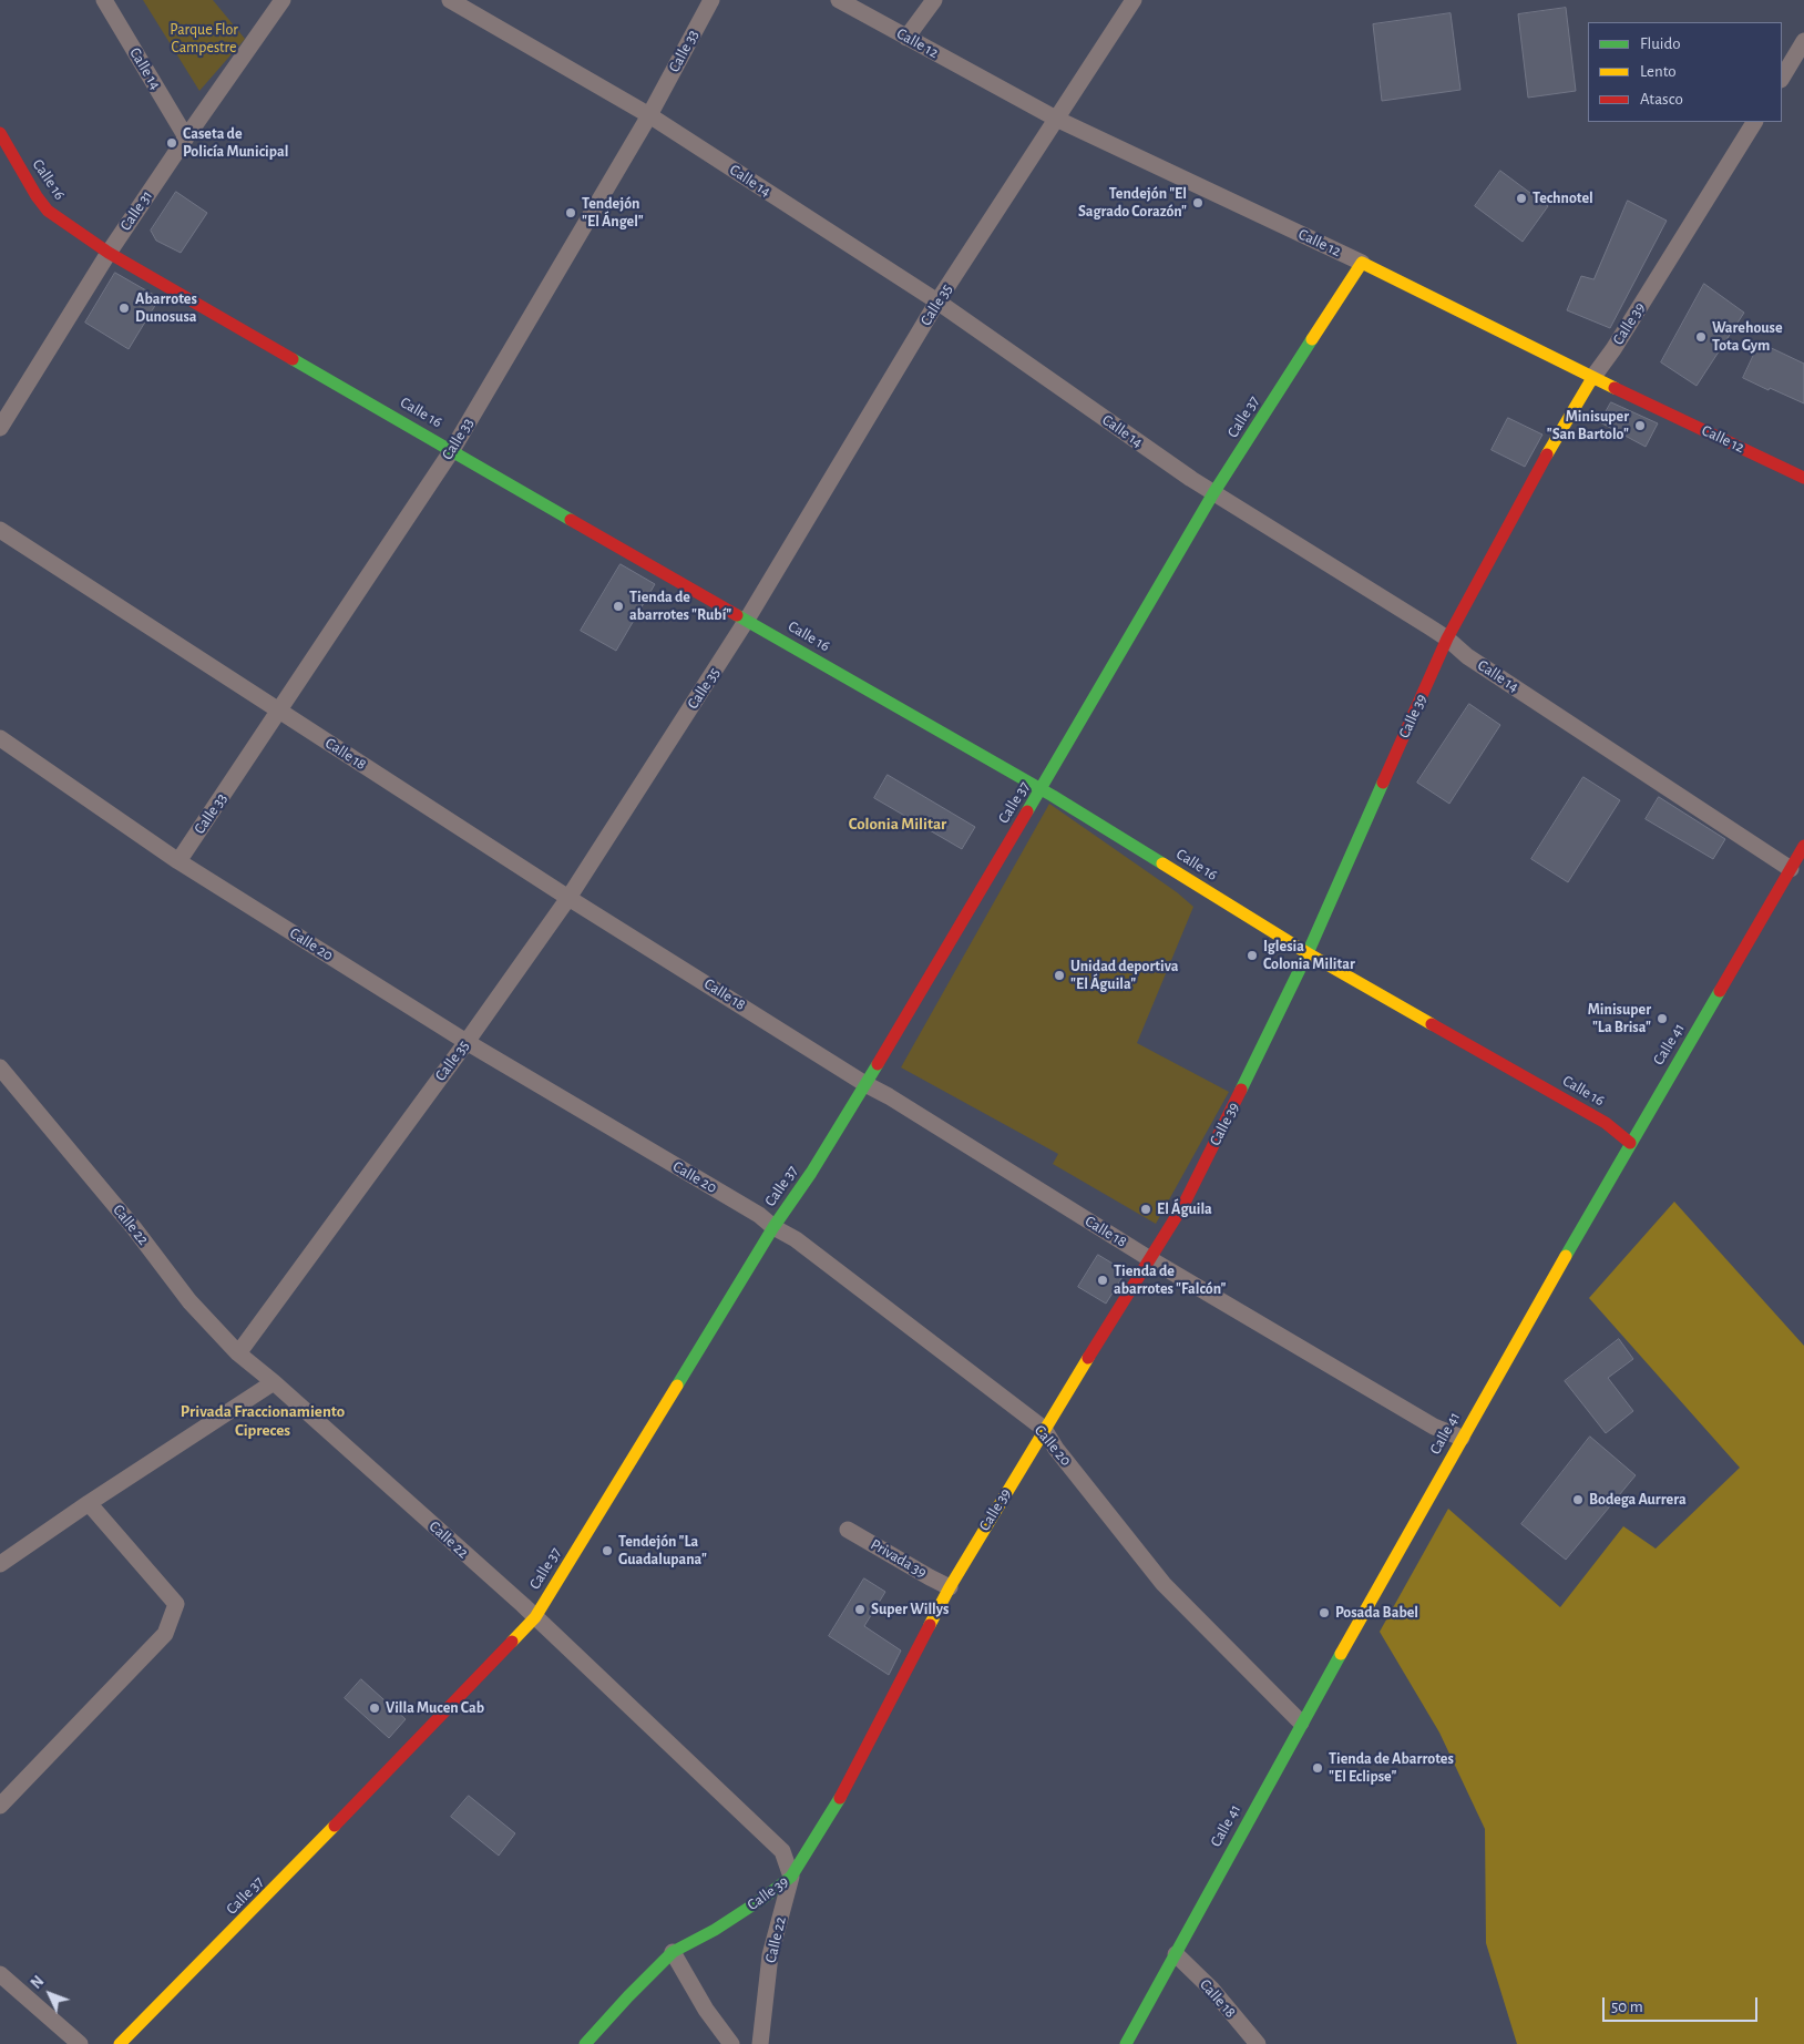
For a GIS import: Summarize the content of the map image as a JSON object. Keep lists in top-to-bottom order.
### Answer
{
  "streets": {
    "main road": [
      "Calle 12",
      "Calle 16",
      "Calle 39",
      "Calle 37",
      "Calle 41"
    ],
    "street": [
      "Calle 33",
      "Calle 14",
      "Calle 31",
      "Calle 35",
      "Calle 18",
      "Calle 20",
      "Calle 22",
      "Privada 39"
    ]
  },
  "crossings": [
    ["Calle 12", "Calle 35"],
    ["Calle 12", "Calle 39"],
    ["Calle 12", "Calle 37"],
    ["Calle 33", "Calle 14"],
    ["Calle 33", "Calle 16"],
    ["Calle 33", "Calle 18"],
    ["Calle 33", "Calle 20"],
    ["Calle 14", "Calle 31"],
    ["Calle 14", "Calle 35"],
    ["Calle 14", "Calle 39"],
    ["Calle 14", "Calle 37"],
    ["Calle 14", "Calle 41"],
    ["Calle 16", "Calle 31"],
    ["Calle 16", "Calle 35"],
    ["Calle 16", "Calle 39"],
    ["Calle 16", "Calle 37"],
    ["Calle 16", "Calle 41"],
    ["Calle 35", "Calle 18"],
    ["Calle 35", "Calle 20"],
    ["Calle 35", "Calle 22"],
    ["Calle 39", "Calle 18"],
    ["Calle 39", "Calle 20"],
    ["Calle 39", "Calle 22"],
    ["Calle 39", "Privada 39"],
    ["Calle 37", "Calle 18"],
    ["Calle 37", "Calle 20"],
    ["Calle 37", "Calle 22"],
    ["Calle 18", "Calle 41"],
    ["Calle 20", "Calle 41"]
  ],
  "districts": ["Colonia Militar", "Privada Fraccionamiento Cipreces"],
  "parks": ["Parque Flor Campestre"],
  "places": [
    "Caseta de Policía Municipal",
    "Technotel",
    "Tendejón \"El Sagrado Corazón\"",
    "Tendejón \"El Ángel\"",
    "Abarrotes Dunosusa",
    "Warehouse Tota Gym",
    "Minisuper \"San Bartolo\"",
    "Tienda de abarrotes \"Rubí\"",
    "Iglesia Colonia Militar",
    "Unidad deportiva \"El Águila\"",
    "Minisuper \"La Brisa\"",
    "El Águila",
    "Tienda de abarrotes \"Falcón\"",
    "Bodega Aurrera",
    "Tendejón \"La Guadalupana\"",
    "Super Willys",
    "Posada Babel",
    "Villa Mucen Cab",
    "Tienda de Abarrotes \"El Eclipse\""
  ],
  "legend": ["Fluido", "Lento", "Atasco"],
  "scale_bar": "50 m",
  "north": "top left"
}
